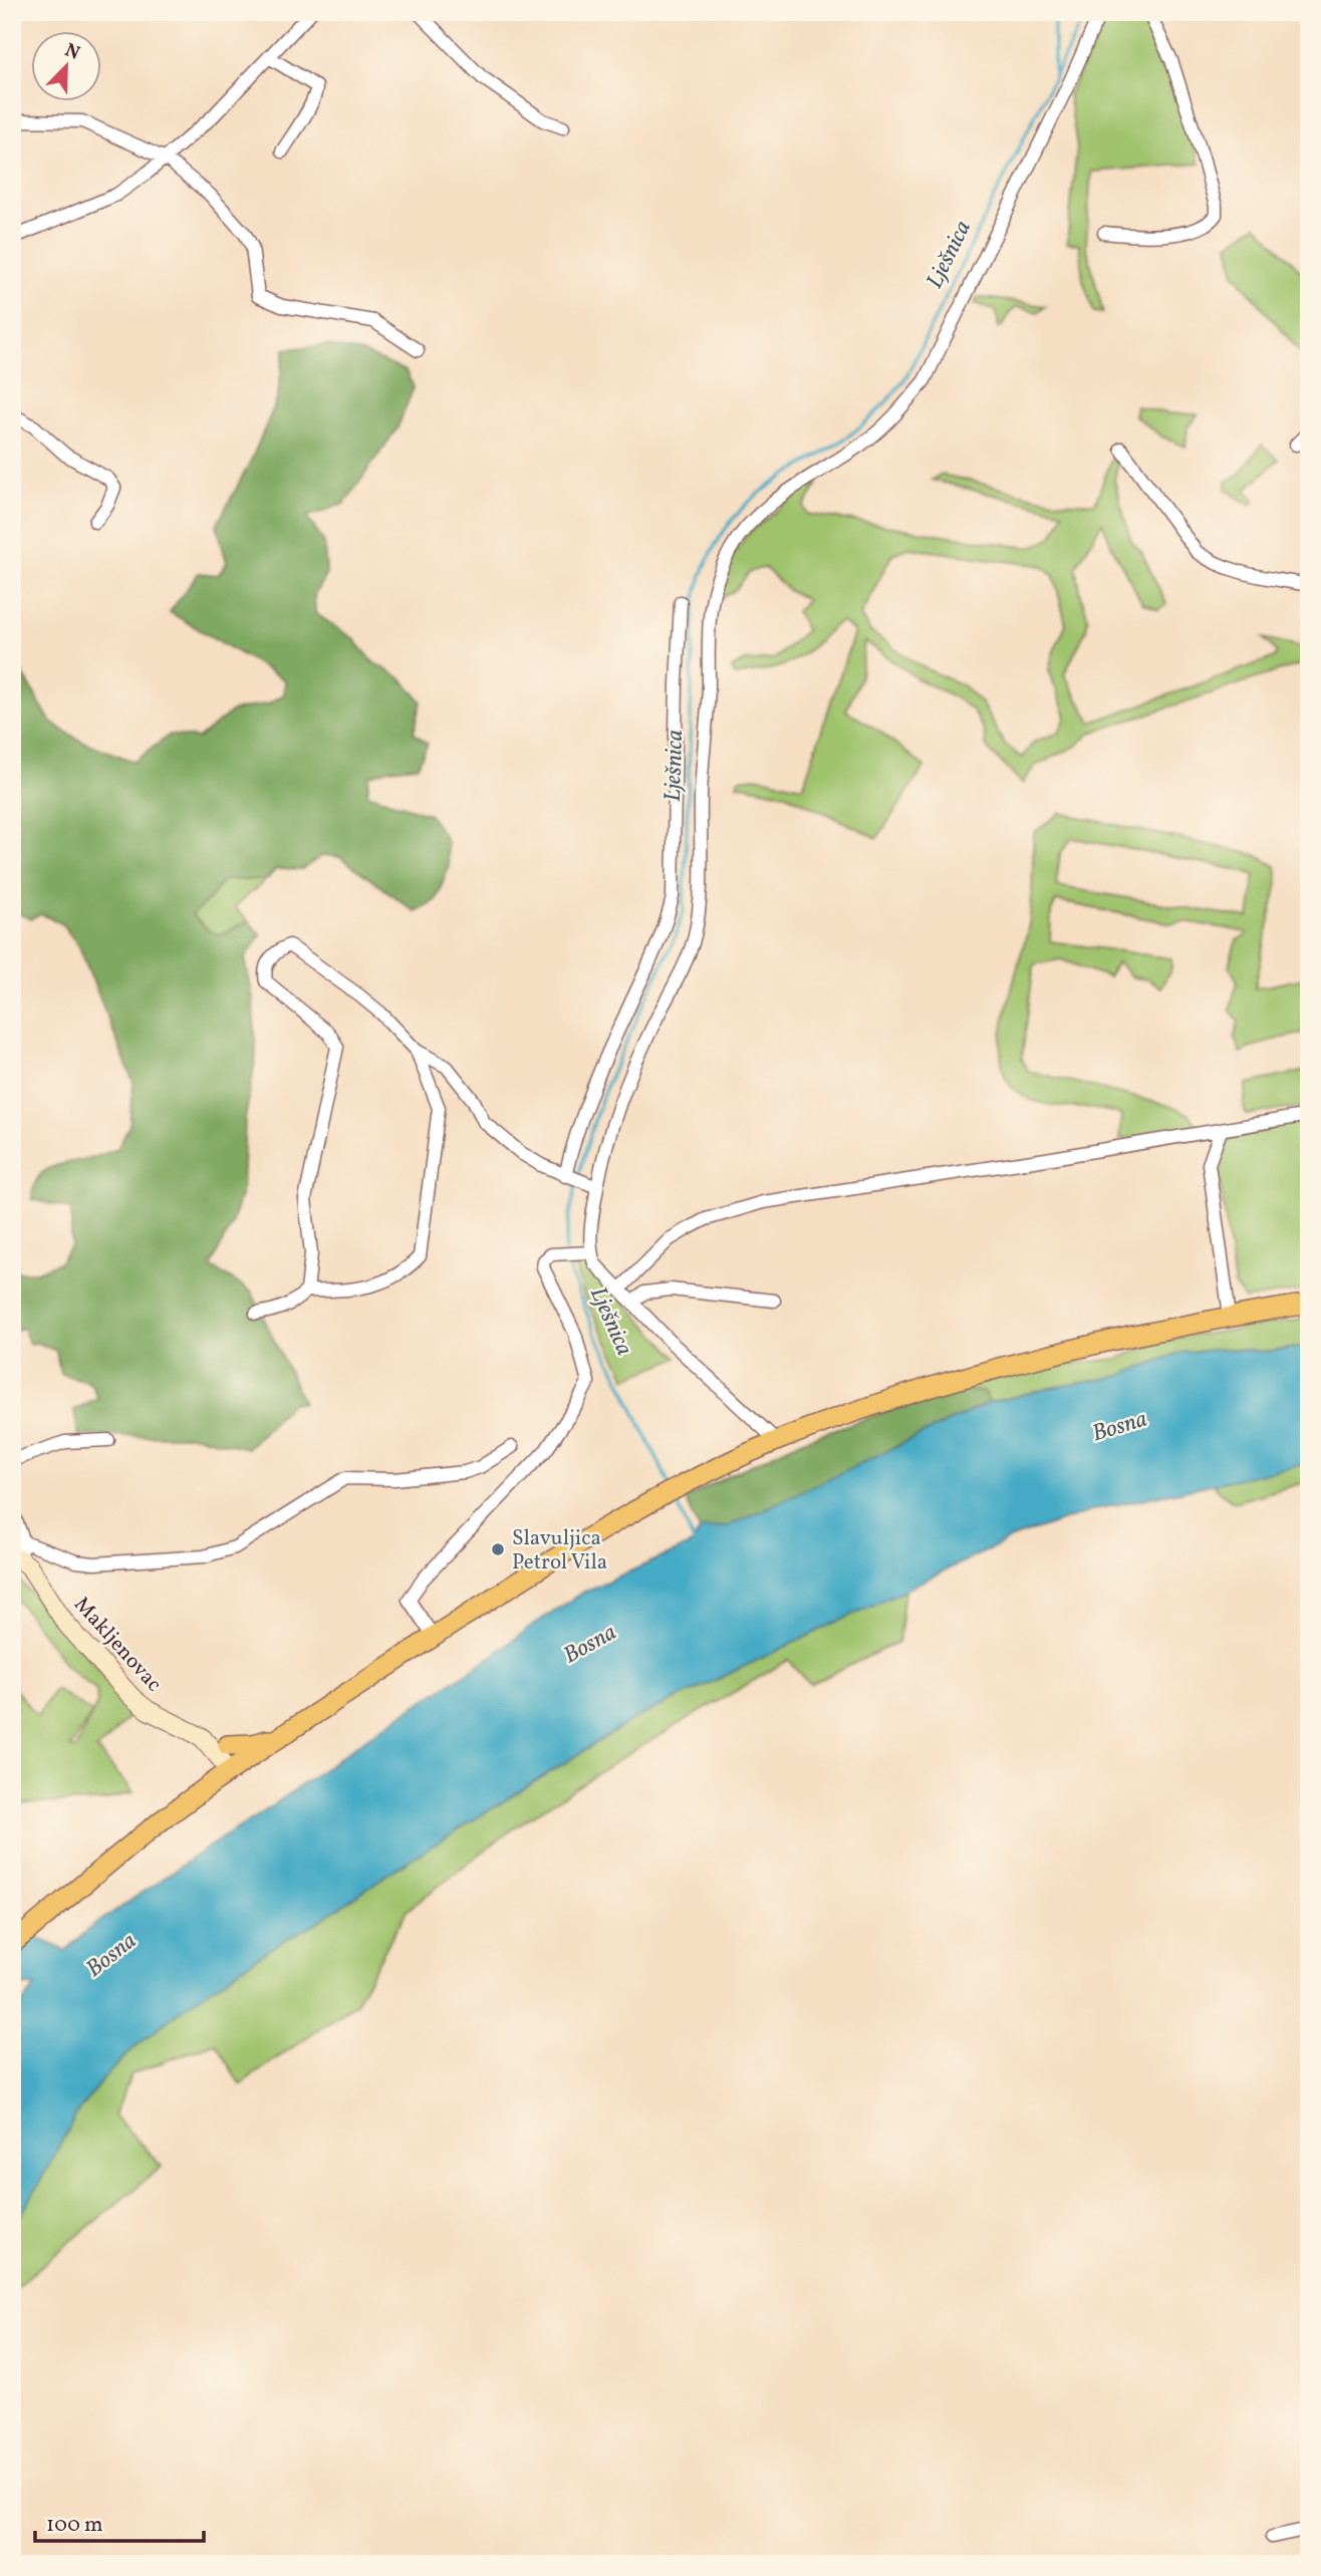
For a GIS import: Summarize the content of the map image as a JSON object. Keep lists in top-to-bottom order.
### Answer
{
  "streets": {
    "street": ["Makljenovac"]
  },
  "water": ["Lješnica", "Bosna"],
  "places": ["Slavuljica Petrol Vila"],
  "scale_bar": "100 m",
  "north": "top right"
}
